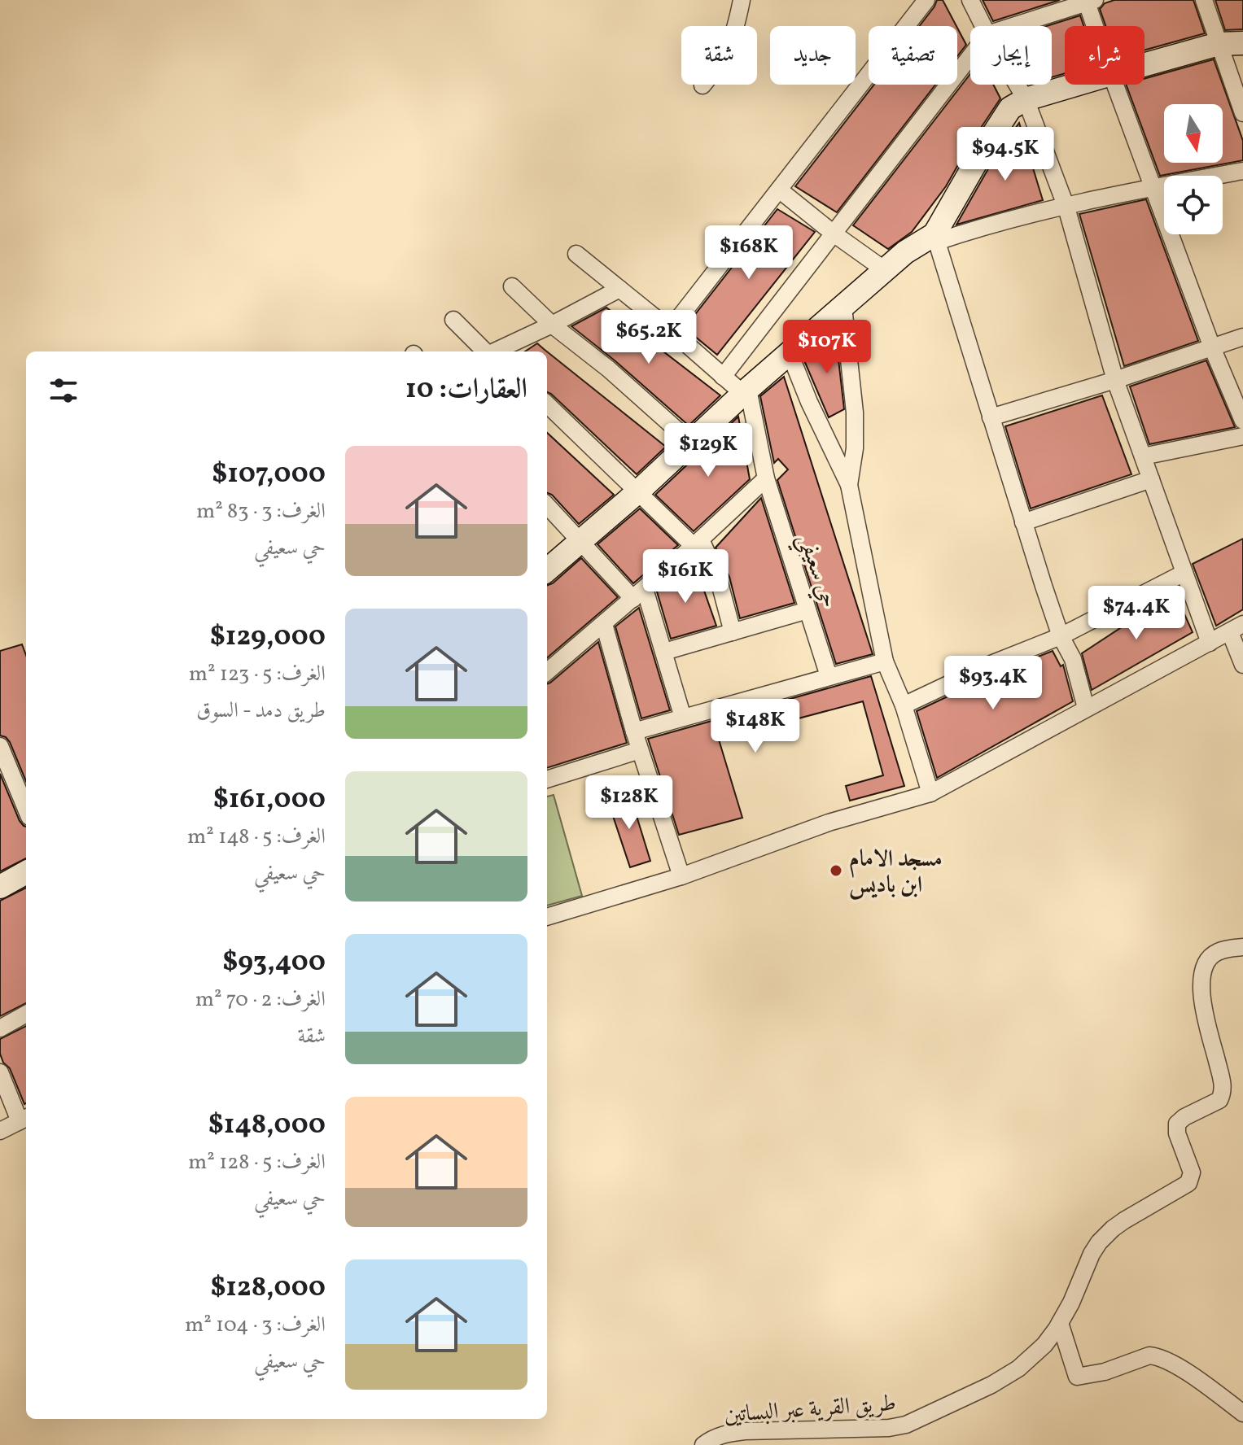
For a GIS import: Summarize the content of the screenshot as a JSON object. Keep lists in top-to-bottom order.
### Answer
{
  "streets": {
    "street": ["حي سعيفي", "طريق القرية عبر البساتين"]
  },
  "places": ["مسجد الامام ابن باديس"],
  "north": "bottom",
  "page": {
    "chip": [
      "شراء",
      "إيجار",
      "تصفية",
      "جديد",
      "شقة"
    ],
    "price": [
      "$94.5K",
      "$168K",
      "$65.2K",
      "$107K",
      "$129K",
      "$161K",
      "$74.4K",
      "$93.4K",
      "$148K",
      "$128K"
    ],
    "heading": "العقارات: 10",
    "list": [
      {
        "name": "$107,000",
        "note": "الغرف: 3 · 83 m² · حي سعيفي"
      },
      {
        "name": "$129,000",
        "note": "الغرف: 5 · 123 m² · طريق دمد - السوق"
      },
      {
        "name": "$161,000",
        "note": "الغرف: 5 · 148 m² · حي سعيفي"
      },
      {
        "name": "$93,400",
        "note": "الغرف: 2 · 70 m² · شقة"
      },
      {
        "name": "$148,000",
        "note": "الغرف: 5 · 128 m² · حي سعيفي"
      },
      {
        "name": "$128,000",
        "note": "الغرف: 3 · 104 m² · حي سعيفي"
      }
    ]
  }
}
